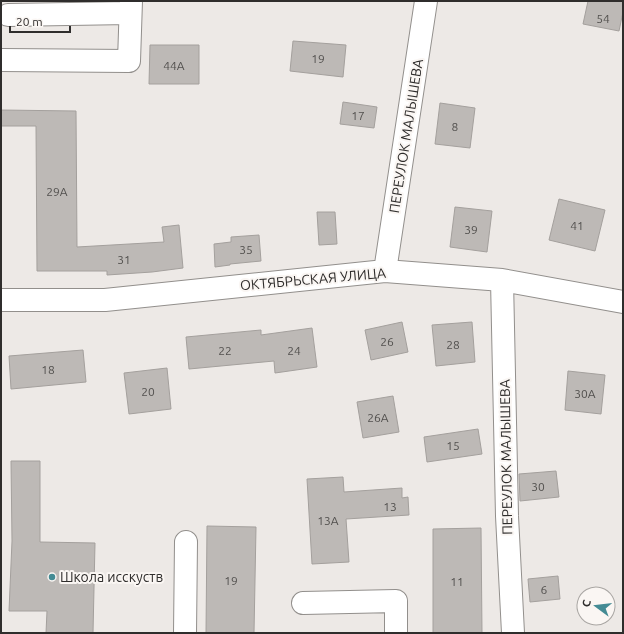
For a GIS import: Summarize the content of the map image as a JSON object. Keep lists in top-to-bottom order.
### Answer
{
  "streets": {
    "street": ["ПЕРЕУЛОК МАЛЫШЕВА", "ОКТЯБРЬСКАЯ УЛИЦА"]
  },
  "crossings": [
    ["ПЕРЕУЛОК МАЛЫШЕВА", "ОКТЯБРЬСКАЯ УЛИЦА"]
  ],
  "places": ["Школа исскуств"],
  "house_numbers": [
    "54",
    "19",
    "44А",
    "17",
    "8",
    "29А",
    "41",
    "39",
    "35",
    "31",
    "26",
    "28",
    "22",
    "24",
    "18",
    "20",
    "30А",
    "26А",
    "15",
    "30",
    "13",
    "13А",
    "19",
    "11",
    "6"
  ],
  "scale_bar": "20 m",
  "north": "left"
}
